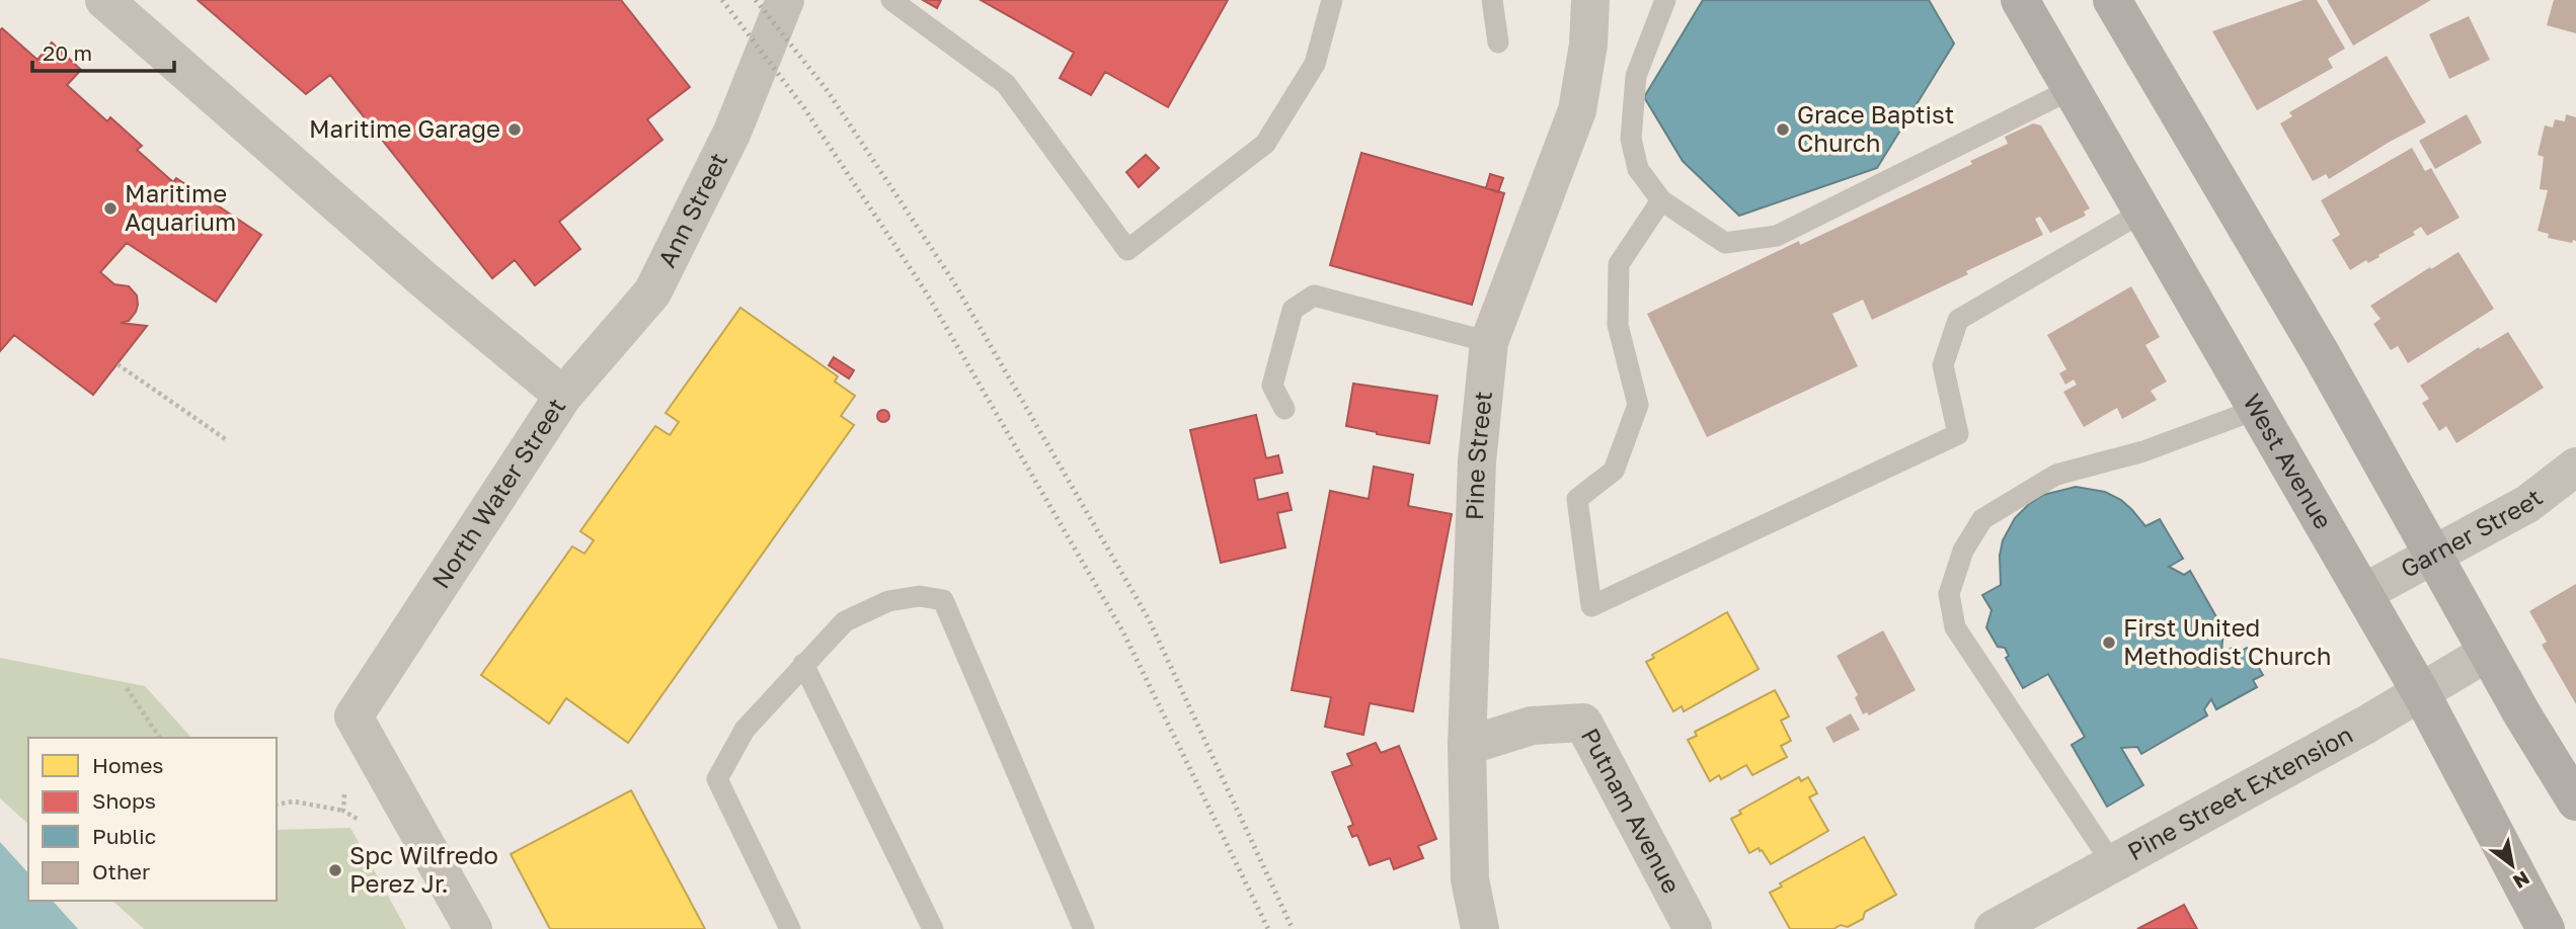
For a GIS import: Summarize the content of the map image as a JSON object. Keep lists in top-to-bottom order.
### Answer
{
  "streets": {
    "main road": ["West Avenue"],
    "street": [
      "Ann Street",
      "Pine Street",
      "North Water Street",
      "Garner Street",
      "Pine Street Extension",
      "Putnam Avenue"
    ]
  },
  "crossings": [
    ["Ann Street", "North Water Street"],
    ["Pine Street", "Putnam Avenue"],
    ["West Avenue", "Garner Street"],
    ["West Avenue", "Pine Street Extension"]
  ],
  "places": [
    "Maritime Garage",
    "Grace Baptist Church",
    "Maritime Aquarium",
    "First United Methodist Church",
    "Spc Wilfredo Perez Jr."
  ],
  "legend": [
    "Homes",
    "Shops",
    "Public",
    "Other"
  ],
  "scale_bar": "20 m",
  "north": "bottom right"
}
